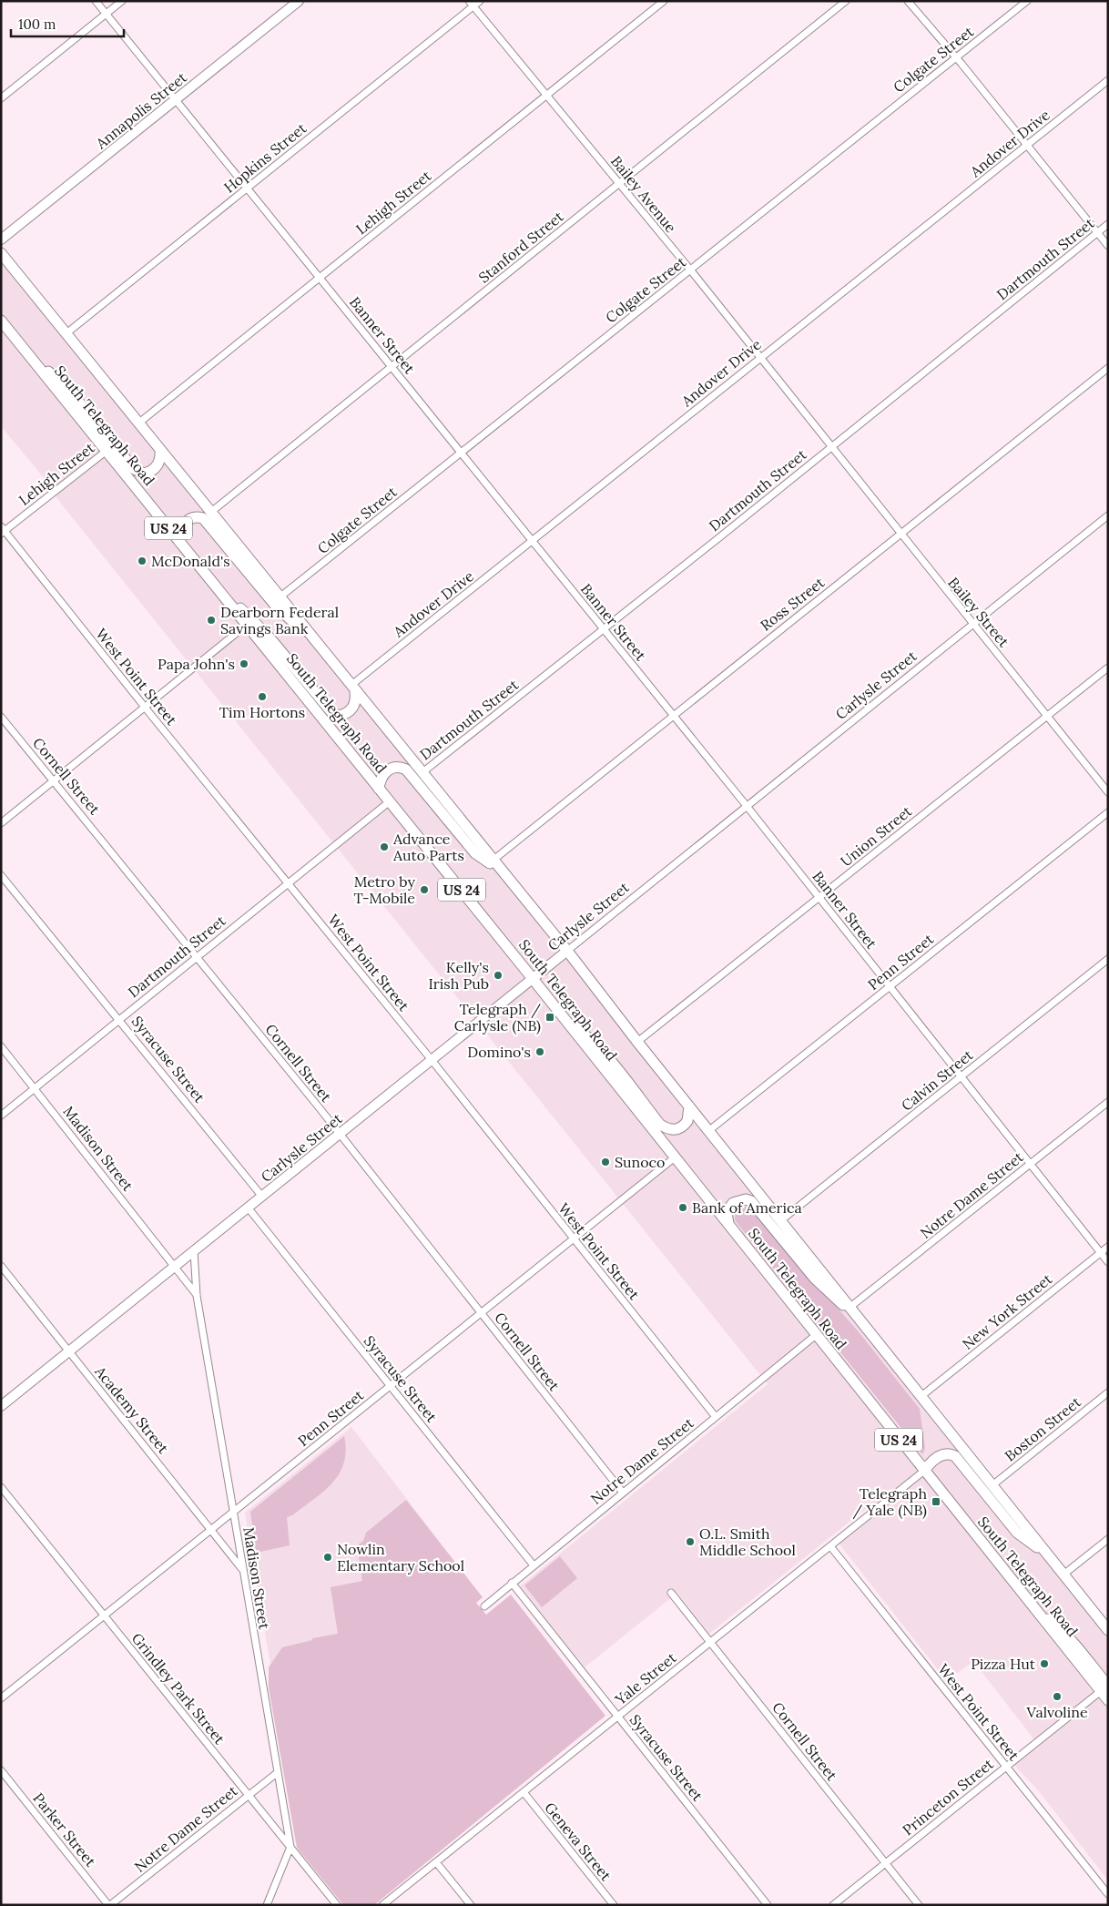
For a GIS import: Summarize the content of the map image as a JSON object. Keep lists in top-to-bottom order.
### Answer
{
  "streets": {
    "main road": ["South Telegraph Road", "US 24"],
    "street": [
      "Colgate Street",
      "Annapolis Street",
      "Andover Drive",
      "Hopkins Street",
      "Bailey Avenue",
      "Lehigh Street",
      "Stanford Street",
      "Dartmouth Street",
      "Banner Street",
      "Ross Street",
      "Bailey Street",
      "West Point Street",
      "Carlysle Street",
      "Cornell Street",
      "Union Street",
      "Penn Street",
      "Syracuse Street",
      "Calvin Street",
      "Madison Street",
      "Notre Dame Street",
      "New York Street",
      "Academy Street",
      "Boston Street",
      "Yale Street",
      "Grindley Park Street",
      "Princeton Street",
      "Parker Street",
      "Geneva Street"
    ]
  },
  "crossings": [
    ["Colgate Street", "Bailey Avenue"],
    ["Colgate Street", "Banner Street"],
    ["Colgate Street", "South Telegraph Road"],
    ["Annapolis Street", "Banner Street"],
    ["Andover Drive", "Bailey Avenue"],
    ["Andover Drive", "Banner Street"],
    ["Andover Drive", "South Telegraph Road"],
    ["Hopkins Street", "Bailey Avenue"],
    ["Hopkins Street", "Banner Street"],
    ["Hopkins Street", "South Telegraph Road"],
    ["Bailey Avenue", "Lehigh Street"],
    ["Bailey Avenue", "Stanford Street"],
    ["Bailey Avenue", "Dartmouth Street"],
    ["Bailey Avenue", "Bailey Street"],
    ["Lehigh Street", "Banner Street"],
    ["Lehigh Street", "South Telegraph Road"],
    ["Lehigh Street", "West Point Street"],
    ["Stanford Street", "Banner Street"],
    ["Stanford Street", "South Telegraph Road"],
    ["Dartmouth Street", "Banner Street"],
    ["Dartmouth Street", "South Telegraph Road"],
    ["Dartmouth Street", "Bailey Street"],
    ["Dartmouth Street", "West Point Street"],
    ["Dartmouth Street", "Cornell Street"],
    ["Dartmouth Street", "Syracuse Street"],
    ["Dartmouth Street", "Madison Street"],
    ["Banner Street", "Ross Street"],
    ["Banner Street", "Carlysle Street"],
    ["Banner Street", "Union Street"],
    ["Banner Street", "Penn Street"],
    ["Banner Street", "Calvin Street"],
    ["Banner Street", "Notre Dame Street"],
    ["Banner Street", "New York Street"],
    ["South Telegraph Road", "Ross Street"],
    ["South Telegraph Road", "Carlysle Street"],
    ["South Telegraph Road", "Union Street"],
    ["South Telegraph Road", "Penn Street"],
    ["South Telegraph Road", "Calvin Street"],
    ["South Telegraph Road", "Notre Dame Street"],
    ["South Telegraph Road", "New York Street"],
    ["South Telegraph Road", "Boston Street"],
    ["South Telegraph Road", "Yale Street"],
    ["South Telegraph Road", "Princeton Street"],
    ["Ross Street", "Bailey Street"],
    ["Bailey Street", "Carlysle Street"],
    ["Bailey Street", "Union Street"],
    ["West Point Street", "Carlysle Street"],
    ["West Point Street", "Penn Street"],
    ["West Point Street", "Notre Dame Street"],
    ["West Point Street", "Yale Street"],
    ["West Point Street", "Princeton Street"],
    ["Carlysle Street", "Cornell Street"],
    ["Carlysle Street", "Syracuse Street"],
    ["Carlysle Street", "Madison Street"],
    ["Carlysle Street", "Academy Street"],
    ["Cornell Street", "Penn Street"],
    ["Cornell Street", "Notre Dame Street"],
    ["Cornell Street", "Yale Street"],
    ["Cornell Street", "Princeton Street"],
    ["Penn Street", "Syracuse Street"],
    ["Penn Street", "Madison Street"],
    ["Penn Street", "Academy Street"],
    ["Penn Street", "Grindley Park Street"],
    ["Syracuse Street", "Notre Dame Street"],
    ["Syracuse Street", "Yale Street"],
    ["Madison Street", "Notre Dame Street"],
    ["Madison Street", "Academy Street"],
    ["Madison Street", "Grindley Park Street"],
    ["Notre Dame Street", "Grindley Park Street"],
    ["Notre Dame Street", "Parker Street"],
    ["Yale Street", "Geneva Street"]
  ],
  "places": {
    "other": [
      "McDonald's",
      "Dearborn Federal Savings Bank",
      "Papa John's",
      "Tim Hortons",
      "Advance Auto Parts",
      "Metro by T-Mobile",
      "Kelly's Irish Pub",
      "Domino's",
      "Sunoco",
      "Bank of America",
      "O.L. Smith Middle School",
      "Nowlin Elementary School",
      "Pizza Hut",
      "Valvoline"
    ],
    "transit": ["Telegraph / Carlysle (NB)", "Telegraph / Yale (NB)"]
  },
  "scale_bar": "100 m"
}
